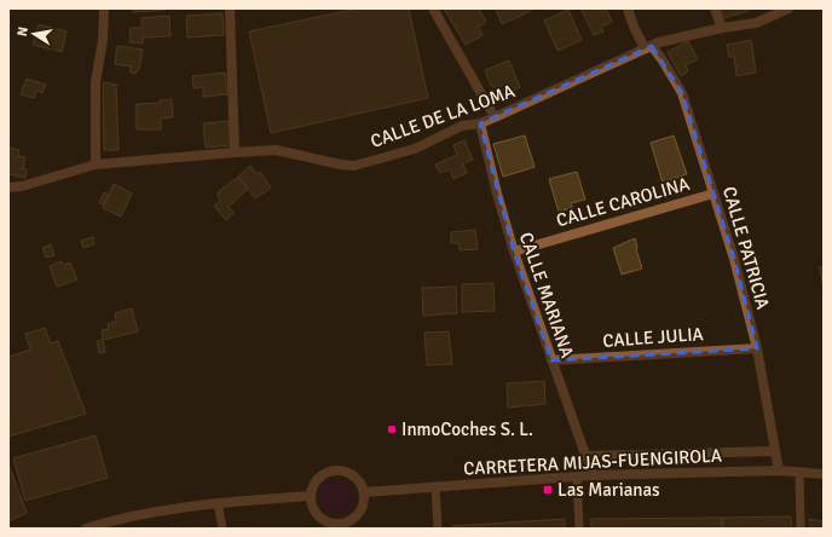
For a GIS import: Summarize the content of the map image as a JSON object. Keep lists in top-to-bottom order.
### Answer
{
  "streets": {
    "street": [
      "CALLE DE LA LOMA",
      "CALLE CAROLINA",
      "CALLE PATRICIA",
      "CALLE MARIANA",
      "CALLE JULIA",
      "CARRETERA MIJAS-FUENGIROLA"
    ]
  },
  "crossings": [
    ["CALLE DE LA LOMA", "CALLE PATRICIA"],
    ["CALLE DE LA LOMA", "CALLE MARIANA"],
    ["CALLE CAROLINA", "CALLE PATRICIA"],
    ["CALLE CAROLINA", "CALLE MARIANA"],
    ["CALLE PATRICIA", "CALLE JULIA"],
    ["CALLE PATRICIA", "CARRETERA MIJAS-FUENGIROLA"],
    ["CALLE MARIANA", "CALLE JULIA"],
    ["CALLE MARIANA", "CARRETERA MIJAS-FUENGIROLA"]
  ],
  "places": {
    "other": ["InmoCoches S. L."],
    "transit": ["Las Marianas"]
  },
  "north": "left"
}
